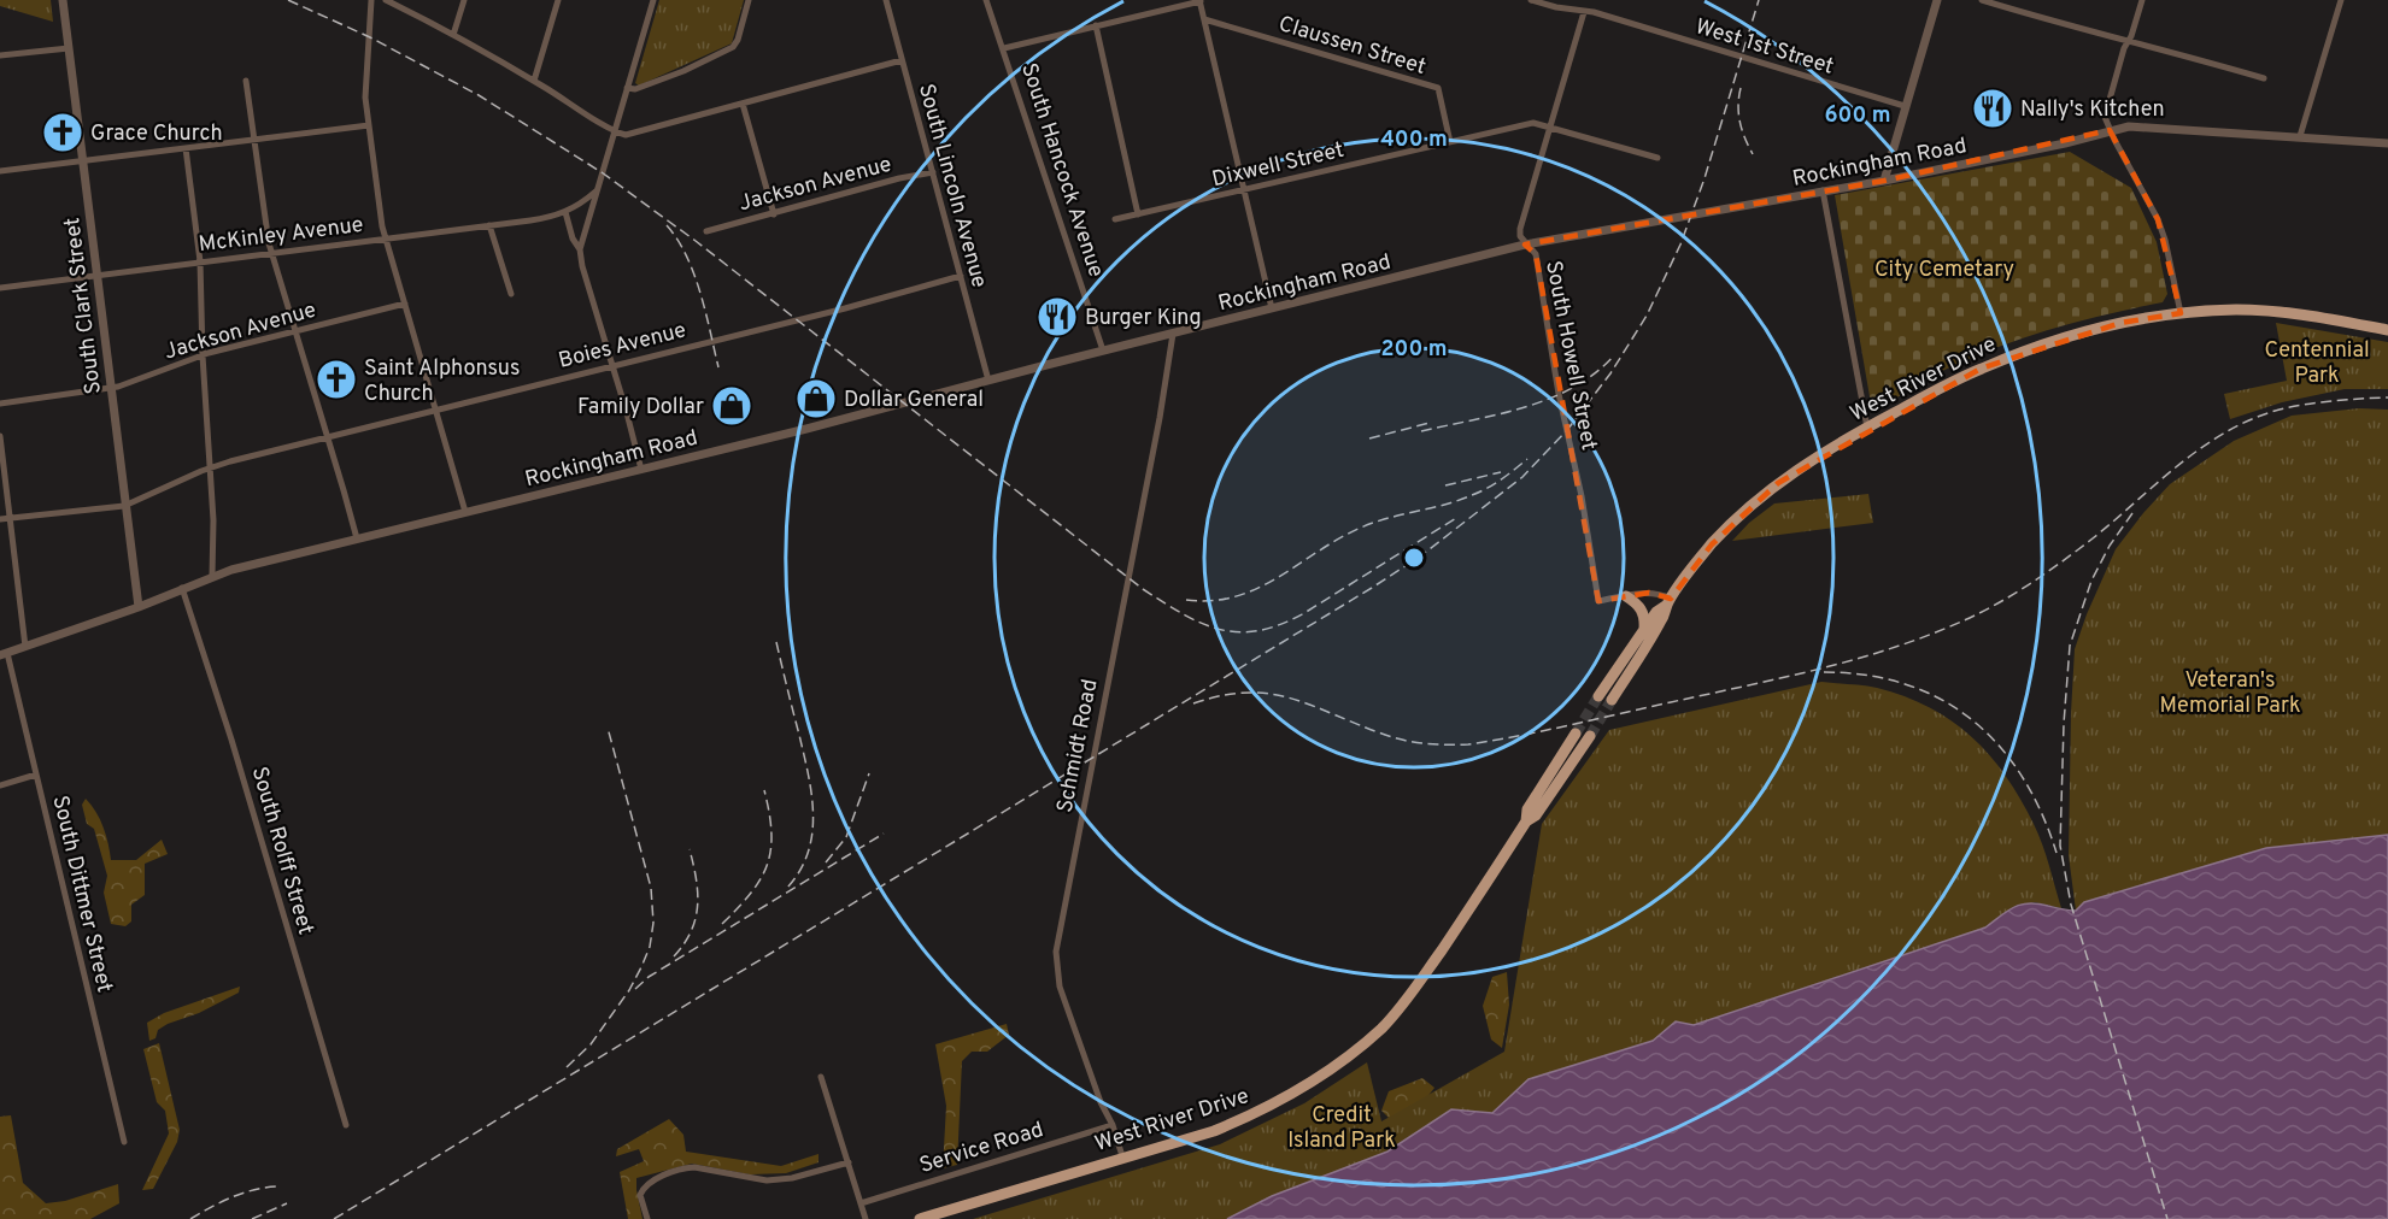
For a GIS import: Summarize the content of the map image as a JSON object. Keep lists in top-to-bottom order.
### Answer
{
  "streets": {
    "main road": ["West River Drive"],
    "street": [
      "Claussen Street",
      "West 1st Street",
      "Rockingham Road",
      "Dixwell Street",
      "South Hancock Avenue",
      "Jackson Avenue",
      "South Lincoln Avenue",
      "McKinley Avenue",
      "South Clark Street",
      "Boies Avenue",
      "South Howell Street",
      "Schmidt Road",
      "South Rolff Street",
      "South Dittmer Street",
      "Service Road"
    ]
  },
  "crossings": [
    ["Claussen Street", "Dixwell Street"],
    ["West 1st Street", "South Howell Street"],
    ["Rockingham Road", "South Hancock Avenue"],
    ["Rockingham Road", "South Lincoln Avenue"],
    ["Rockingham Road", "South Clark Street"],
    ["Rockingham Road", "South Howell Street"],
    ["Rockingham Road", "Schmidt Road"],
    ["Rockingham Road", "South Rolff Street"],
    ["Rockingham Road", "South Dittmer Street"],
    ["Dixwell Street", "South Howell Street"],
    ["Jackson Avenue", "South Lincoln Avenue"],
    ["Jackson Avenue", "South Clark Street"],
    ["South Lincoln Avenue", "Boies Avenue"],
    ["McKinley Avenue", "South Clark Street"],
    ["South Clark Street", "Boies Avenue"],
    ["South Howell Street", "West River Drive"],
    ["West River Drive", "Schmidt Road"],
    ["Schmidt Road", "Service Road"]
  ],
  "parks": [
    "City Cemetary",
    "Centennial Park",
    "Veteran's Memorial Park",
    "Credit Island Park"
  ],
  "places": {
    "restaurant": ["Nally's Kitchen", "Burger King"],
    "church": ["Grace Church", "Saint Alphonsus Church"],
    "shop": ["Dollar General", "Family Dollar"]
  },
  "rings": ["600 m", "400 m", "200 m"]
}
